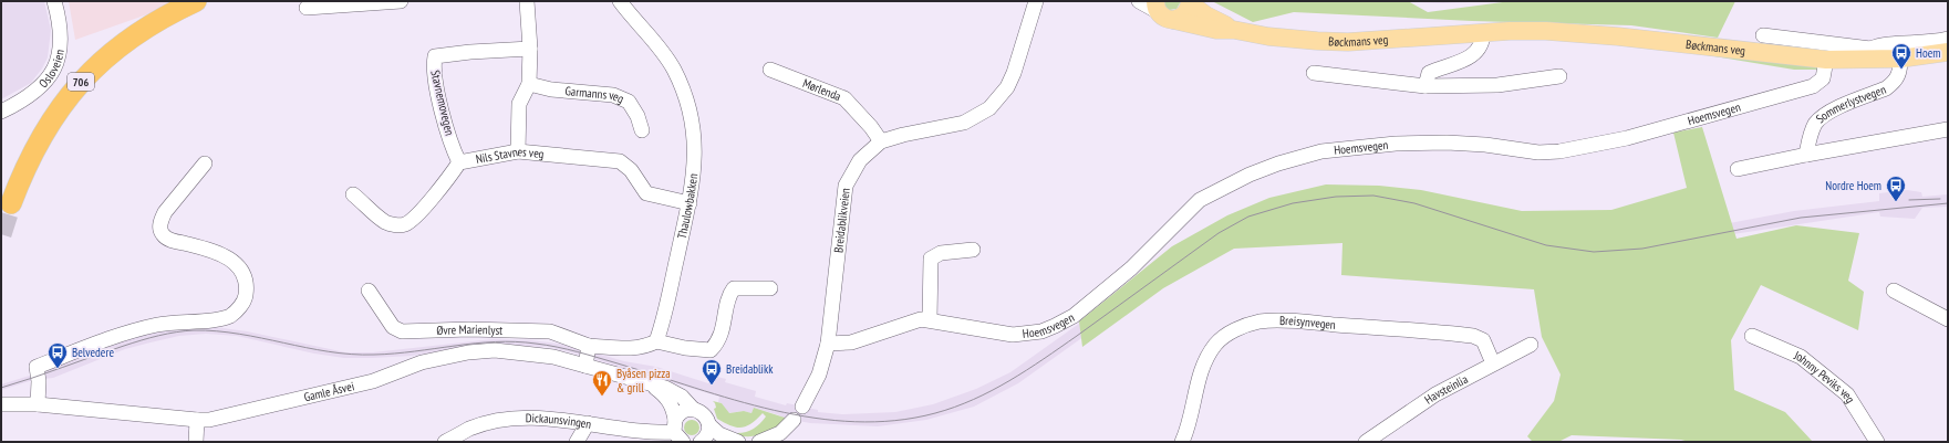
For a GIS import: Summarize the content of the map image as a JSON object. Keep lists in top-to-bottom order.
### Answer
{
  "streets": {
    "highway": ["706"],
    "main road": ["Bøckmans veg"],
    "street": [
      "Osloveien",
      "Mørlenda",
      "Garmanns veg",
      "Stavnemovegen",
      "Sommerlystvegen",
      "Hoemsvegen",
      "Nils Stavnes veg",
      "Thaulowbakken",
      "Breidablikveien",
      "Breisynvegen",
      "Øvre Marienlyst",
      "Johnny Peviks veg",
      "Havsteinlia",
      "Gamle Åsvei",
      "Dickaunsvingen"
    ]
  },
  "crossings": [
    ["Bøckmans veg", "Sommerlystvegen"],
    ["Bøckmans veg", "Hoemsvegen"],
    ["Mørlenda", "Breidablikveien"],
    ["Stavnemovegen", "Nils Stavnes veg"],
    ["Hoemsvegen", "Breidablikveien"],
    ["Nils Stavnes veg", "Thaulowbakken"],
    ["Breisynvegen", "Havsteinlia"],
    ["Gamle Åsvei", "Dickaunsvingen"]
  ],
  "places": {
    "bus stop": [
      "Hoem",
      "Nordre Hoem",
      "Belvedere",
      "Breidablikk"
    ],
    "restaurant": ["Byåsen pizza & grill"]
  }
}
